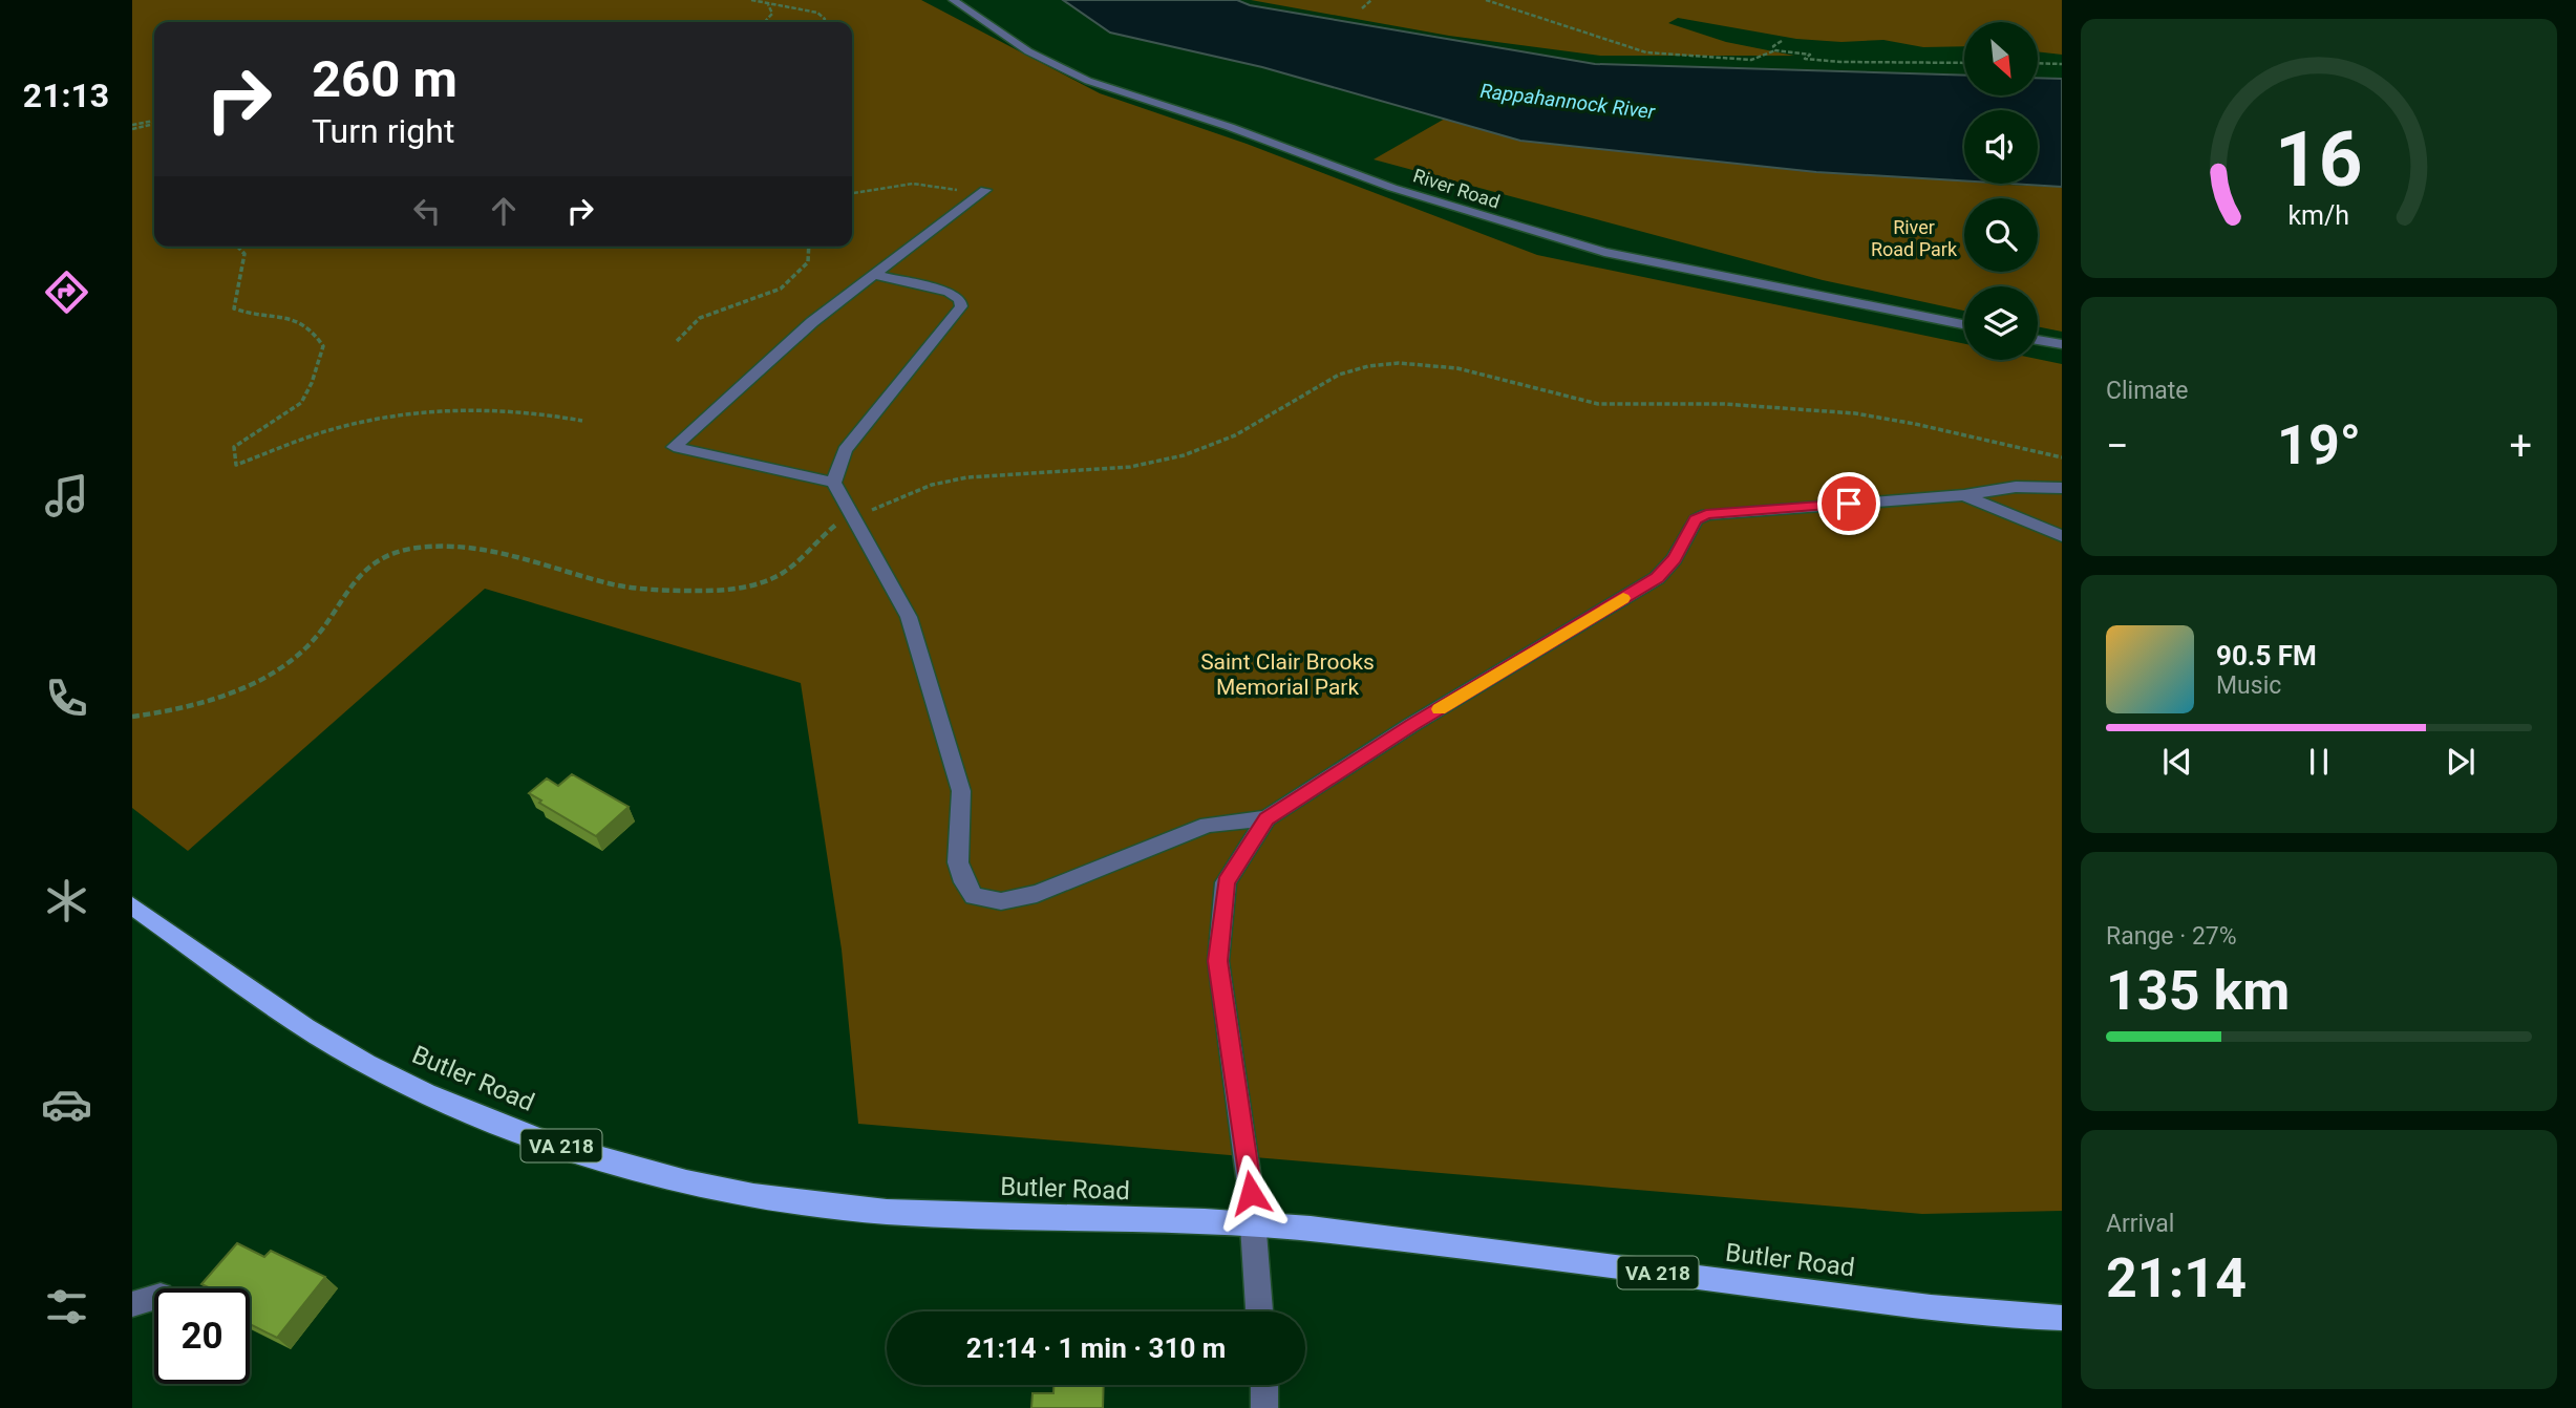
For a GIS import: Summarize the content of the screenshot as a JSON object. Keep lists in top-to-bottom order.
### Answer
{
  "streets": {
    "main road": ["Butler Road", "VA 218"],
    "street": ["River Road"]
  },
  "water": ["Rappahannock River"],
  "parks": ["River Road Park", "Saint Clair Brooks Memorial Park"],
  "north": "bottom right",
  "page": {
    "tabs": "21:13",
    "turn": ["260 m", "Turn right"],
    "tile": [
      "Climate",
      ["Range · 27%", "135 km"],
      ["Arrival", "21:14"]
    ],
    "heat": ["−", "19°", "+"],
    "song": ["90.5 FM", "Music"],
    "limit": "20",
    "trip": "21:14 · 1 min · 310 m",
    "gauge": ["16", "km/h"]
  }
}
